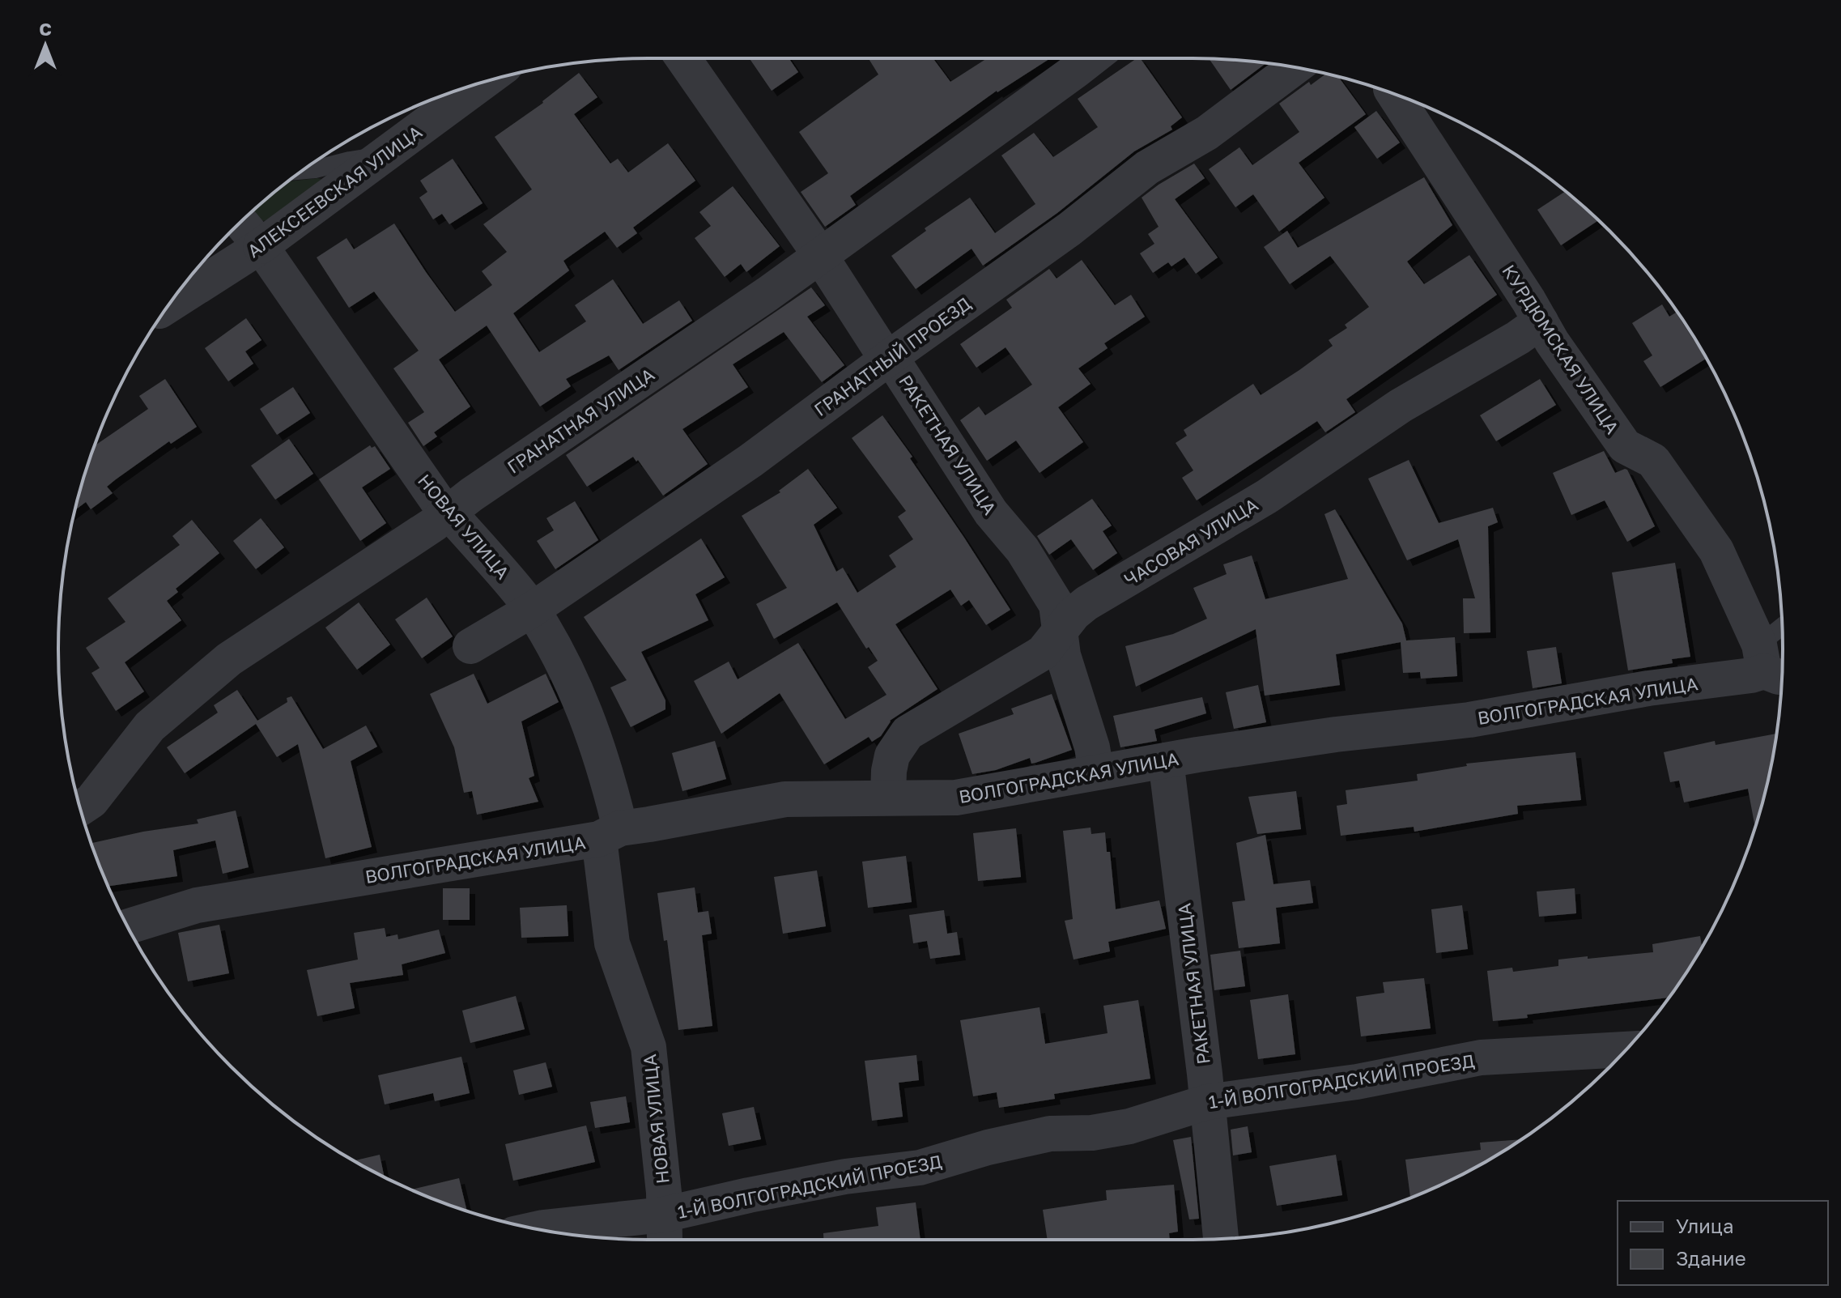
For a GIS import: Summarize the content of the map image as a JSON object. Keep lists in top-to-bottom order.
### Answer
{
  "streets": {
    "street": [
      "АЛЕКСЕЕВСКАЯ УЛИЦА",
      "КУРДЮМСКАЯ УЛИЦА",
      "ГРАНАТНЫЙ ПРОЕЗД",
      "ГРАНАТНАЯ УЛИЦА",
      "РАКЕТНАЯ УЛИЦА",
      "НОВАЯ УЛИЦА",
      "ЧАСОВАЯ УЛИЦА",
      "ВОЛГОГРАДСКАЯ УЛИЦА",
      "1-Й ВОЛГОГРАДСКИЙ ПРОЕЗД"
    ]
  },
  "crossings": [
    ["АЛЕКСЕЕВСКАЯ УЛИЦА", "НОВАЯ УЛИЦА"],
    ["КУРДЮМСКАЯ УЛИЦА", "ЧАСОВАЯ УЛИЦА"],
    ["КУРДЮМСКАЯ УЛИЦА", "ВОЛГОГРАДСКАЯ УЛИЦА"],
    ["ГРАНАТНЫЙ ПРОЕЗД", "РАКЕТНАЯ УЛИЦА"],
    ["ГРАНАТНЫЙ ПРОЕЗД", "НОВАЯ УЛИЦА"],
    ["ГРАНАТНАЯ УЛИЦА", "РАКЕТНАЯ УЛИЦА"],
    ["ГРАНАТНАЯ УЛИЦА", "НОВАЯ УЛИЦА"],
    ["РАКЕТНАЯ УЛИЦА", "ЧАСОВАЯ УЛИЦА"],
    ["РАКЕТНАЯ УЛИЦА", "ВОЛГОГРАДСКАЯ УЛИЦА"],
    ["РАКЕТНАЯ УЛИЦА", "1-Й ВОЛГОГРАДСКИЙ ПРОЕЗД"],
    ["НОВАЯ УЛИЦА", "ВОЛГОГРАДСКАЯ УЛИЦА"],
    ["НОВАЯ УЛИЦА", "1-Й ВОЛГОГРАДСКИЙ ПРОЕЗД"],
    ["ЧАСОВАЯ УЛИЦА", "ВОЛГОГРАДСКАЯ УЛИЦА"]
  ],
  "legend": ["Улица", "Здание"],
  "north": "top"
}
